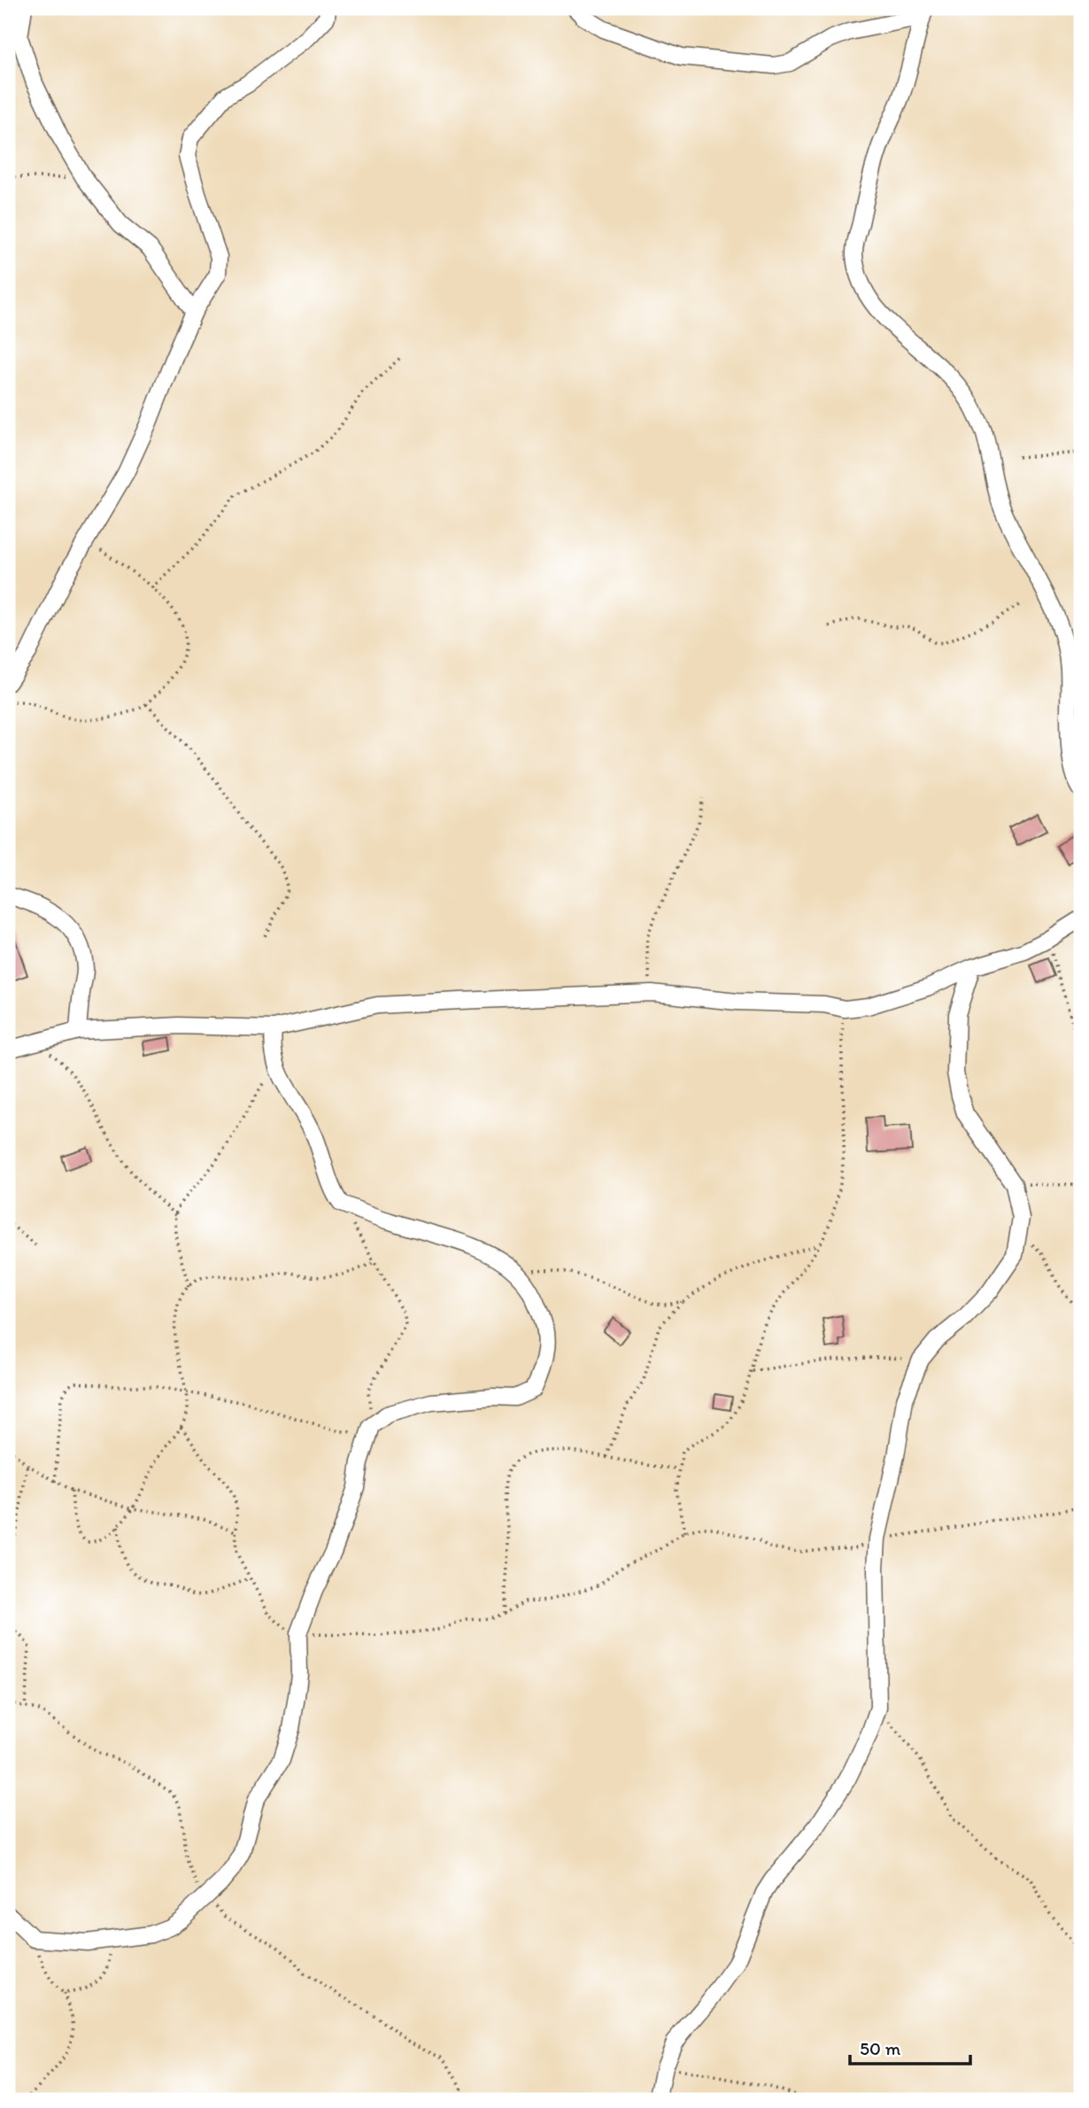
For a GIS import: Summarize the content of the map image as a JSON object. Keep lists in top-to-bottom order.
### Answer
{
  "scale_bar": "50 m"
}
